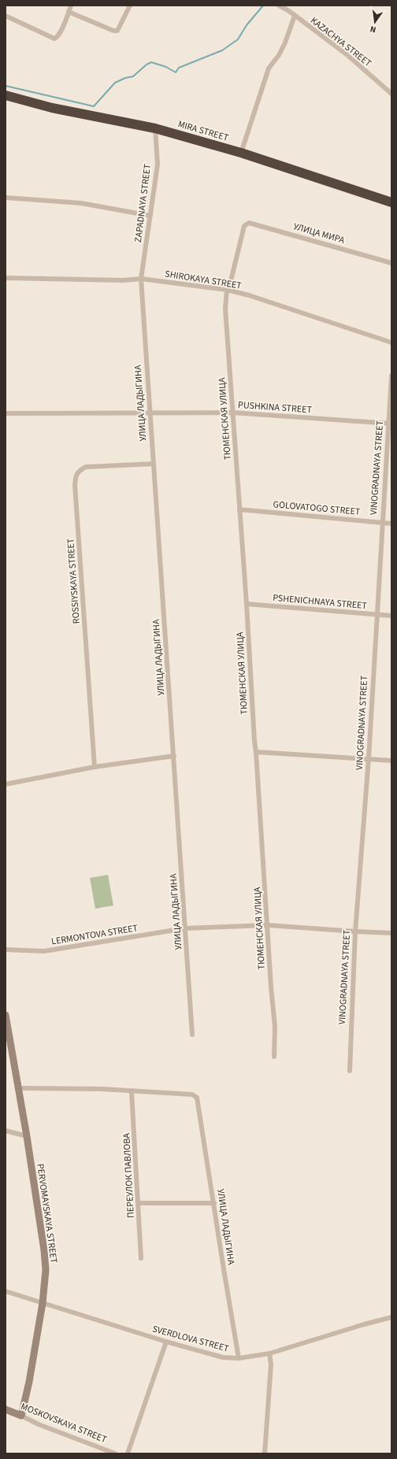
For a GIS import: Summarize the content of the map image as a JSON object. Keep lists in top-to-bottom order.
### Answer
{
  "streets": {
    "highway": ["MIRA STREET"],
    "street": [
      "KAZACHYA STREET",
      "ZAPADNAYA STREET",
      "УЛИЦА МИРА",
      "SHIROKAYA STREET",
      "УЛИЦА ЛАДЫГИНА",
      "PUSHKINA STREET",
      "ТЮМЕНСКАЯ УЛИЦА",
      "VINOGRADNAYA STREET",
      "GOLOVATOGO STREET",
      "ROSSIYSKAYA STREET",
      "PSHENICHNAYA STREET",
      "LERMONTOVA STREET",
      "ПЕРЕУЛОК ПАВЛОВА",
      "PERVOMAYSKAYA STREET",
      "SVERDLOVA STREET",
      "MOSKOVSKAYA STREET"
    ]
  },
  "crossings": [
    ["MIRA STREET", "ZAPADNAYA STREET"],
    ["ZAPADNAYA STREET", "SHIROKAYA STREET"],
    ["ZAPADNAYA STREET", "УЛИЦА ЛАДЫГИНА"],
    ["УЛИЦА МИРА", "ТЮМЕНСКАЯ УЛИЦА"],
    ["SHIROKAYA STREET", "УЛИЦА ЛАДЫГИНА"],
    ["SHIROKAYA STREET", "ТЮМЕНСКАЯ УЛИЦА"],
    ["УЛИЦА ЛАДЫГИНА", "PUSHKINA STREET"],
    ["УЛИЦА ЛАДЫГИНА", "ROSSIYSKAYA STREET"],
    ["УЛИЦА ЛАДЫГИНА", "LERMONTOVA STREET"],
    ["УЛИЦА ЛАДЫГИНА", "ПЕРЕУЛОК ПАВЛОВА"],
    ["УЛИЦА ЛАДЫГИНА", "SVERDLOVA STREET"],
    ["PUSHKINA STREET", "ТЮМЕНСКАЯ УЛИЦА"],
    ["PUSHKINA STREET", "VINOGRADNAYA STREET"],
    ["ТЮМЕНСКАЯ УЛИЦА", "GOLOVATOGO STREET"],
    ["ТЮМЕНСКАЯ УЛИЦА", "PSHENICHNAYA STREET"],
    ["ТЮМЕНСКАЯ УЛИЦА", "LERMONTOVA STREET"],
    ["VINOGRADNAYA STREET", "GOLOVATOGO STREET"],
    ["VINOGRADNAYA STREET", "PSHENICHNAYA STREET"],
    ["VINOGRADNAYA STREET", "LERMONTOVA STREET"],
    ["PERVOMAYSKAYA STREET", "SVERDLOVA STREET"],
    ["PERVOMAYSKAYA STREET", "MOSKOVSKAYA STREET"]
  ],
  "north": "bottom"
}
